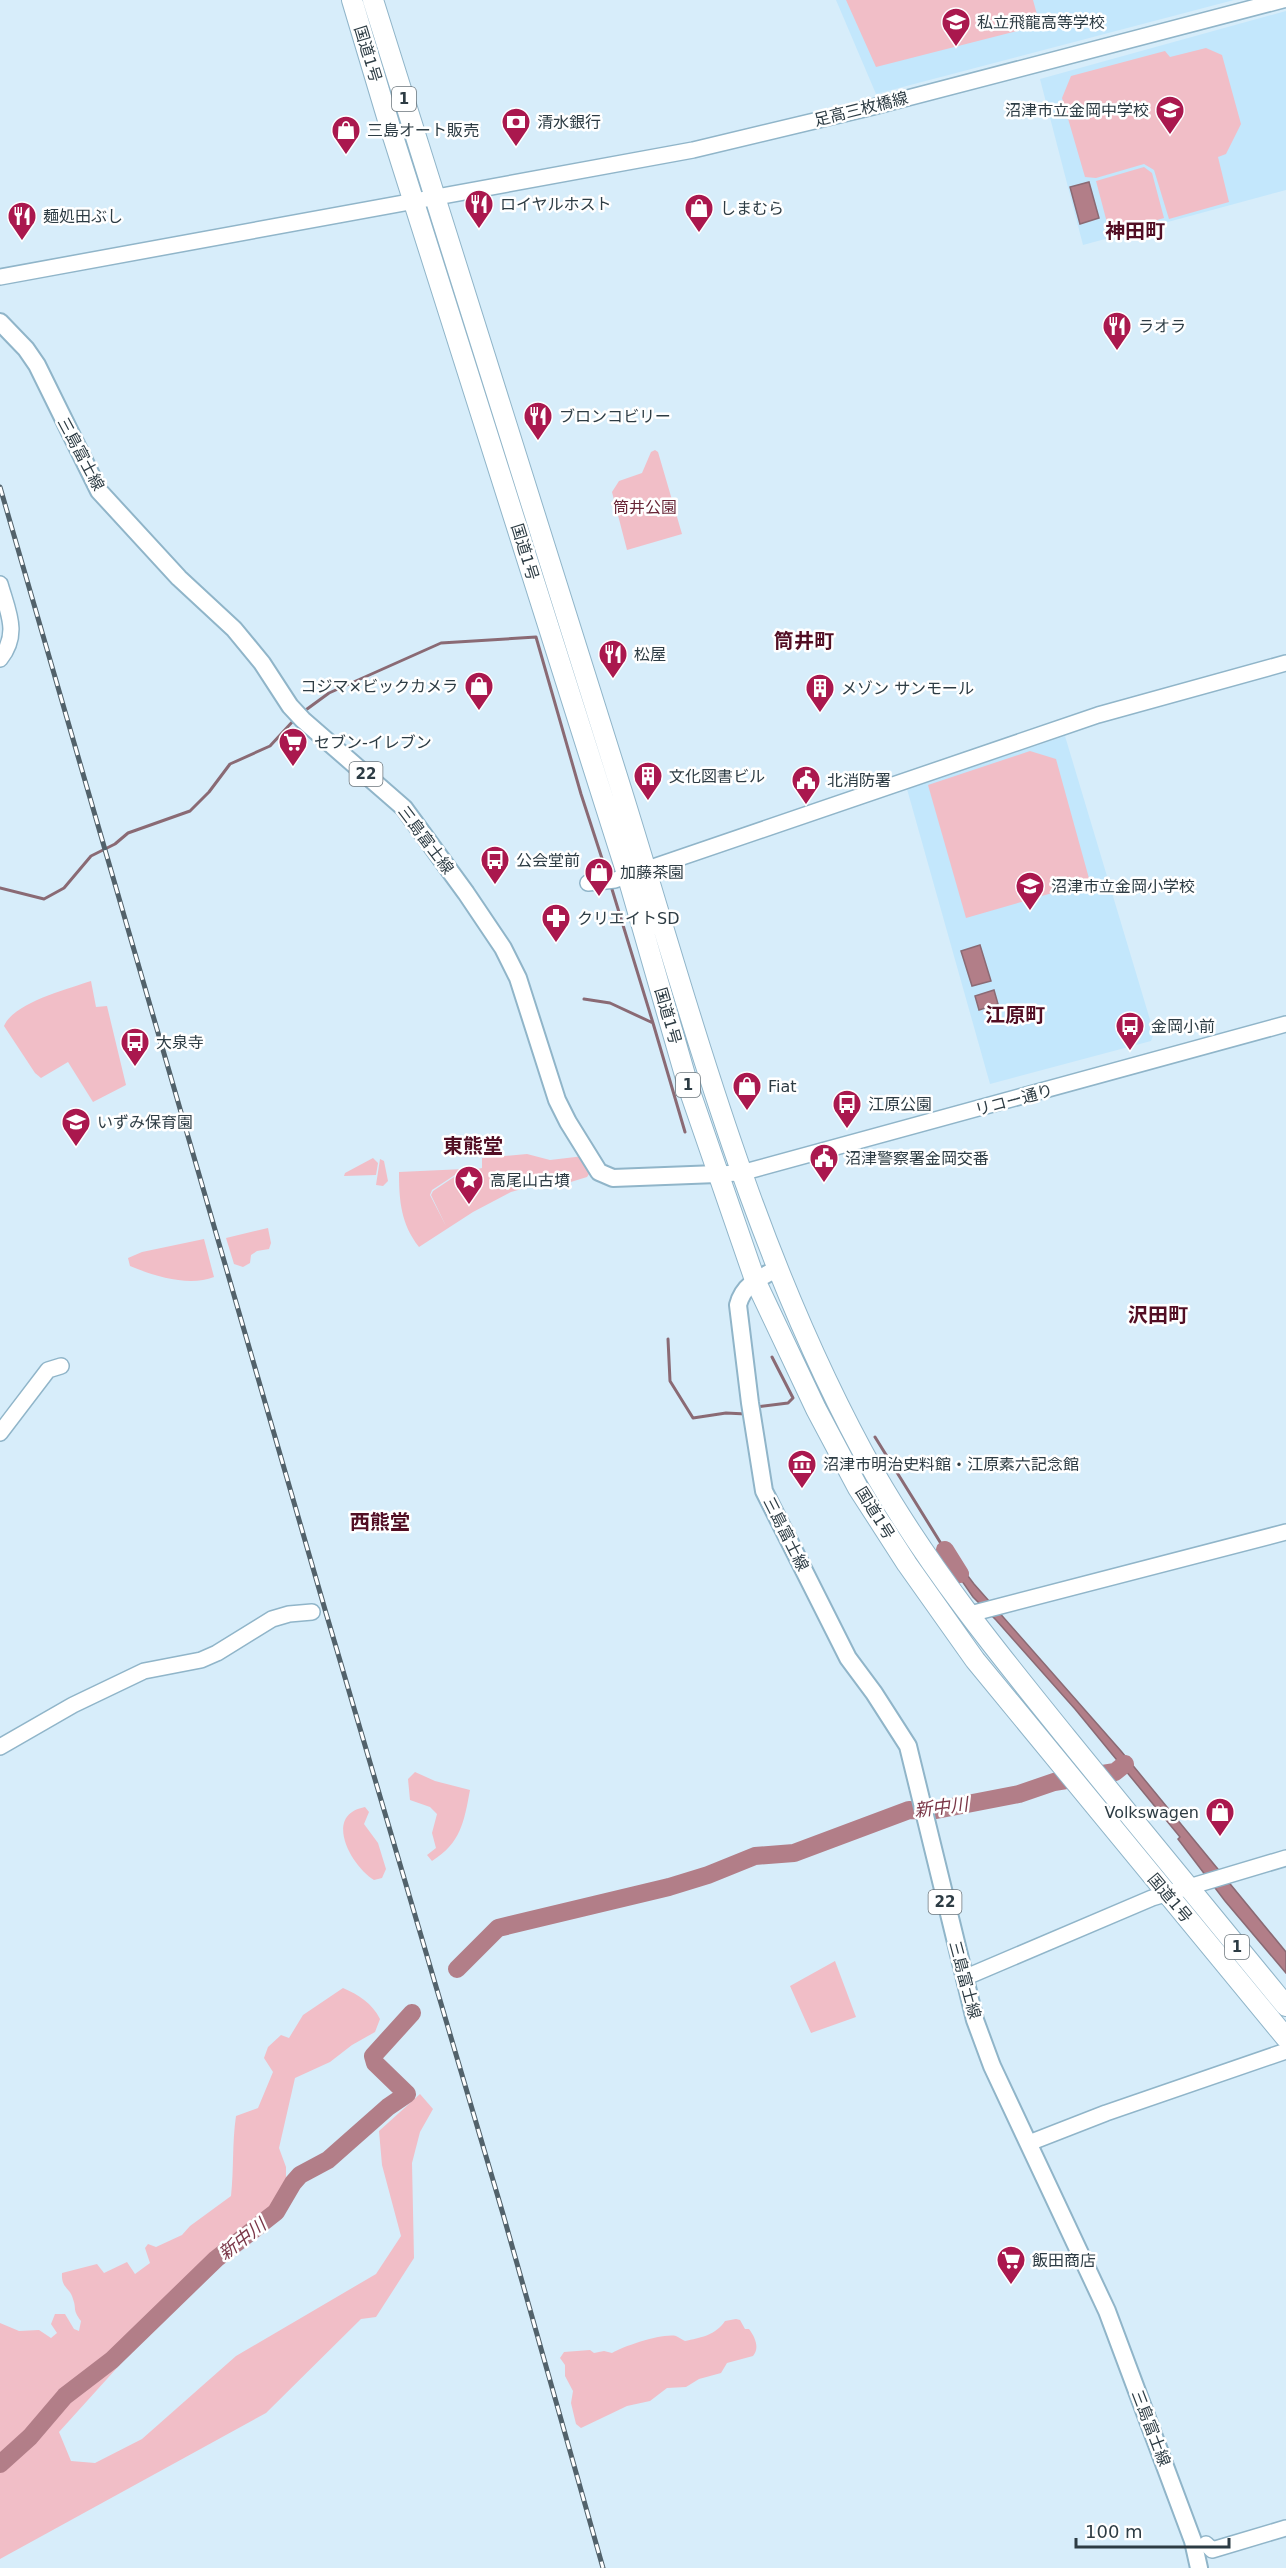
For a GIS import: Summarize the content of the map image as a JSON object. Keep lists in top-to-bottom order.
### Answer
{
  "streets": {
    "highway": ["国道1号", "1"],
    "main road": ["三島富士線", "22"],
    "street": ["足高三枚橋線", "リコー通り"]
  },
  "crossings": [
    ["国道1号", "足高三枚橋線"],
    ["国道1号", "三島富士線"],
    ["国道1号", "リコー通り"],
    ["三島富士線", "リコー通り"]
  ],
  "districts": [
    "神田町",
    "筒井町",
    "江原町",
    "東熊堂",
    "沢田町",
    "西熊堂"
  ],
  "water": ["新中川"],
  "parks": ["筒井公園"],
  "places": {
    "school or university": [
      "私立飛龍高等学校",
      "沼津市立金岡中学校",
      "沼津市立金岡小学校",
      "いずみ保育園"
    ],
    "bank": ["清水銀行"],
    "shop": [
      "三島オート販売",
      "しまむら",
      "コジマ×ビックカメラ",
      "加藤茶園",
      "Fiat",
      "Volkswagen"
    ],
    "restaurant": [
      "ロイヤルホスト",
      "麺処田ぶし",
      "ラオラ",
      "ブロンコビリー",
      "松屋"
    ],
    "building": ["メゾン サンモール", "文化図書ビル"],
    "supermarket": ["セブン-イレブン", "飯田商店"],
    "public building": ["北消防署", "沼津警察署金岡交番"],
    "bus stop": [
      "公会堂前",
      "金岡小前",
      "大泉寺",
      "江原公園"
    ],
    "pharmacy": ["クリエイトSD"],
    "place": ["高尾山古墳"],
    "museum": ["沼津市明治史料館・江原素六記念館"]
  },
  "scale_bar": "100 m"
}
